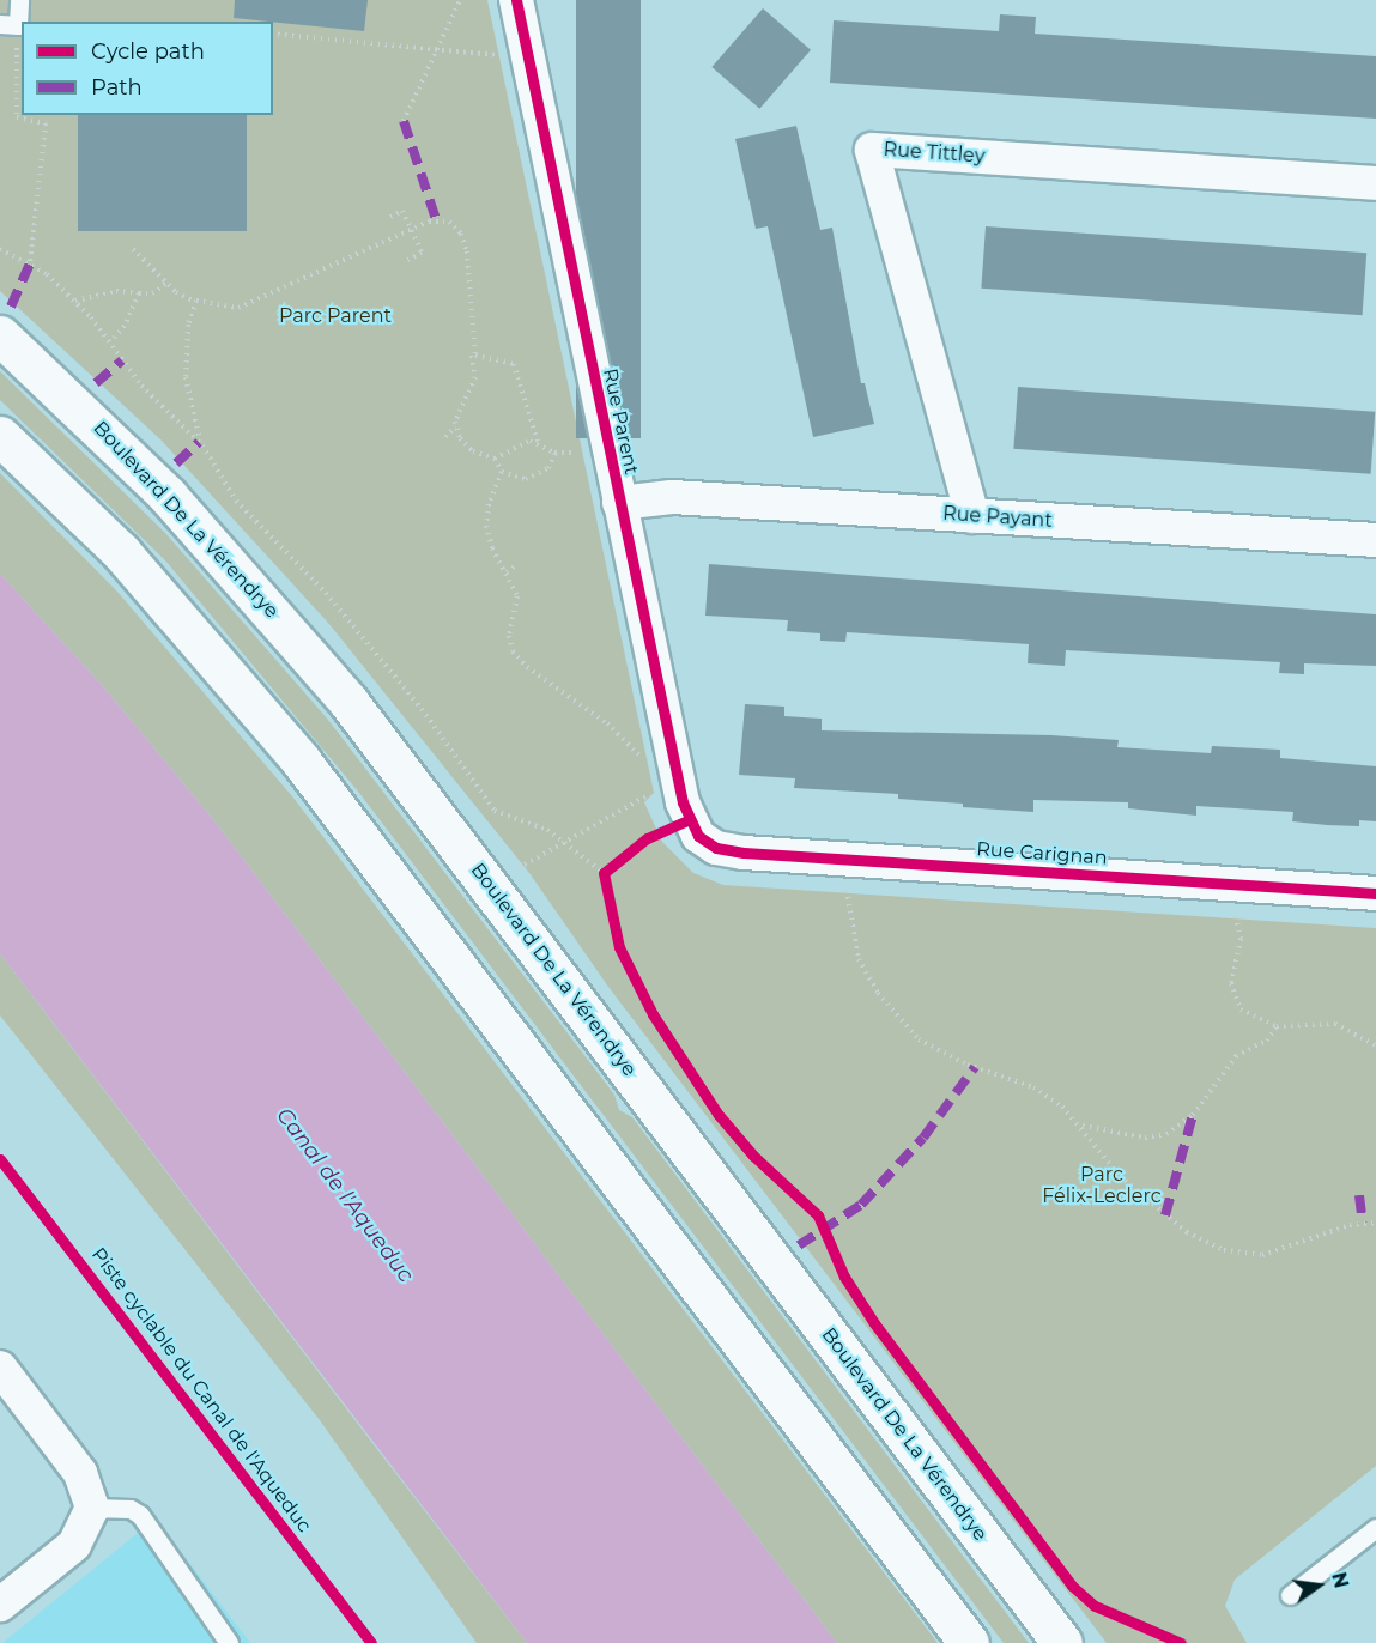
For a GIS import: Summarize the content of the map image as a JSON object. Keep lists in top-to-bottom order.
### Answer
{
  "streets": {
    "main road": ["Boulevard De La Vérendrye"],
    "street": [
      "Rue Tittley",
      "Rue Parent",
      "Rue Payant",
      "Rue Carignan"
    ],
    "cycle path": ["Piste cyclable du Canal de l'Aqueduc"]
  },
  "crossings": [
    ["Rue Tittley", "Rue Payant"],
    ["Rue Parent", "Rue Payant"],
    ["Rue Parent", "Rue Carignan"]
  ],
  "water": ["Canal de l'Aqueduc"],
  "parks": ["Parc Parent", "Parc Félix-Leclerc"],
  "legend": ["Cycle path", "Path"],
  "north": "right"
}
